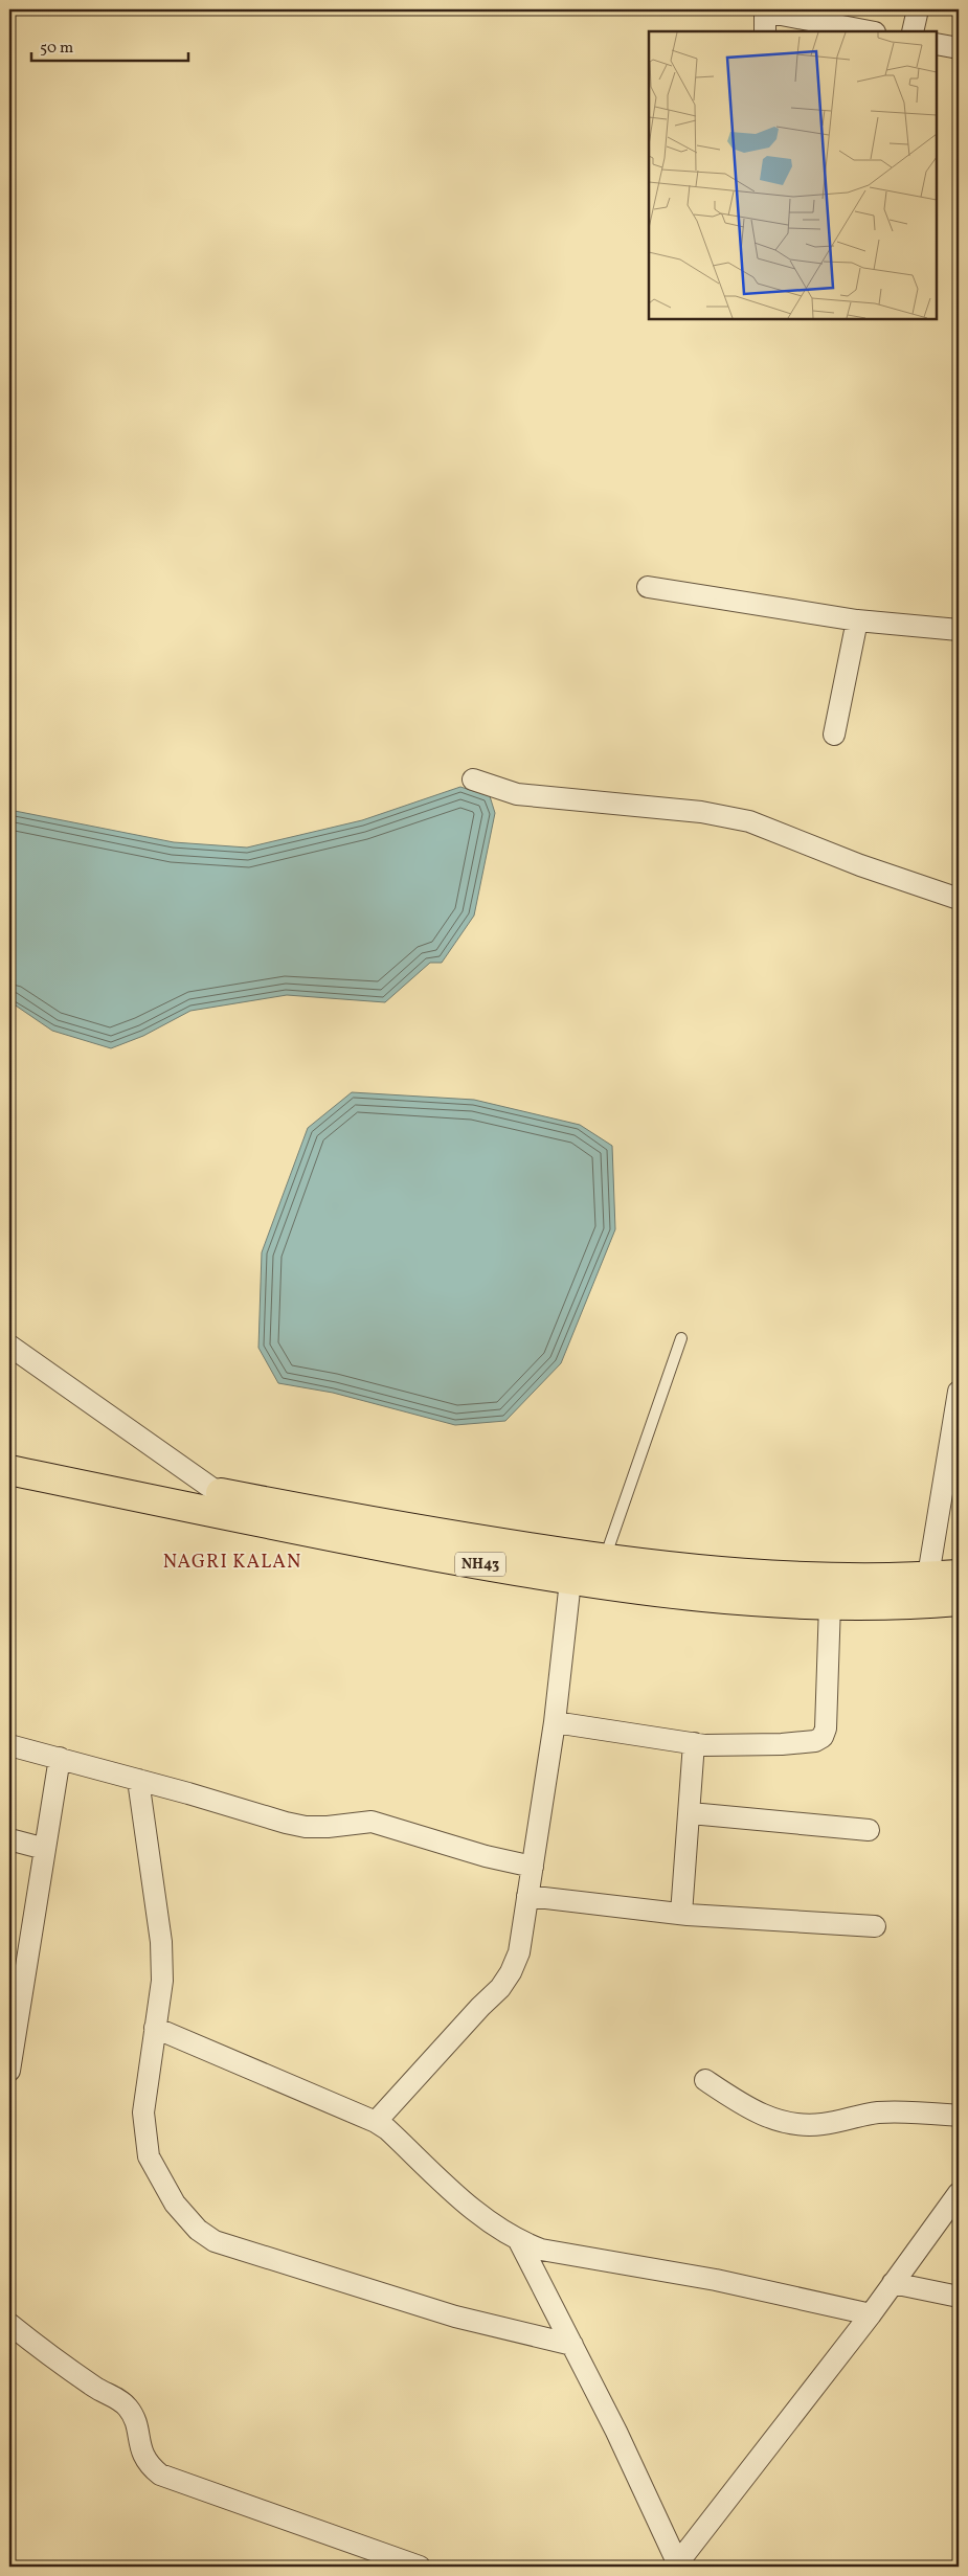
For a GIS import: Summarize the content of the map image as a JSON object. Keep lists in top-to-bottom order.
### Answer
{
  "streets": {
    "highway": ["NH43"]
  },
  "districts": ["NAGRI KALAN"],
  "scale_bar": "50 m"
}
